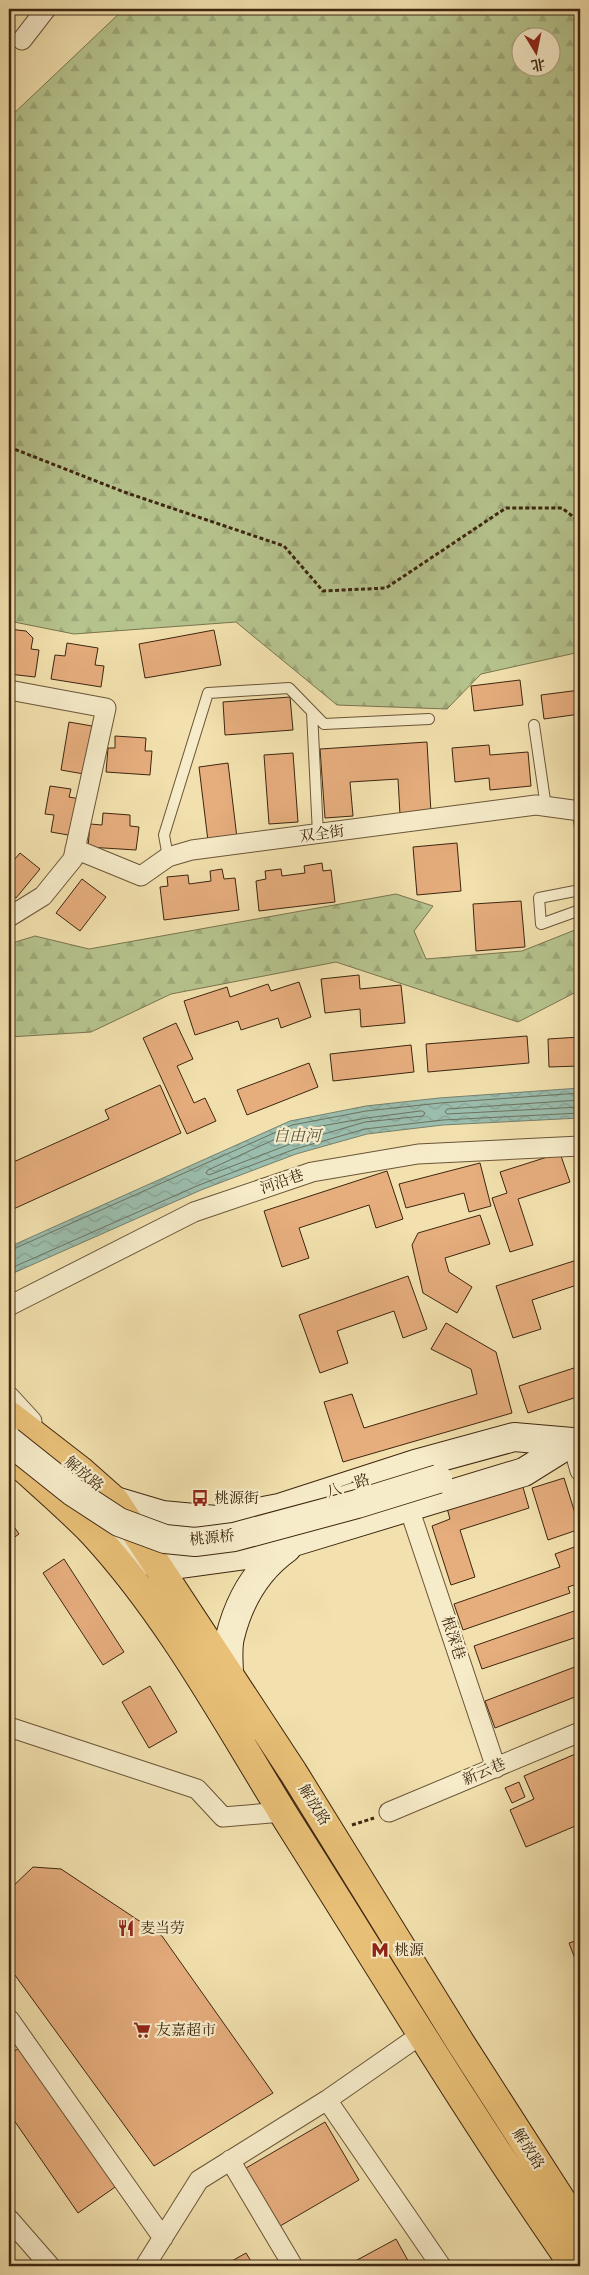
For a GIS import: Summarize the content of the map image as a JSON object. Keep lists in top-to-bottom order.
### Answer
{
  "streets": {
    "main road": ["解放路", "八一路", "桃源桥"],
    "street": [
      "双全街",
      "河沿巷",
      "根深巷",
      "新云巷"
    ]
  },
  "crossings": [
    ["解放路", "八一路"],
    ["八一路", "桃源桥"],
    ["根深巷", "新云巷"]
  ],
  "water": ["自由河"],
  "places": {
    "bus stop": ["桃源街"],
    "restaurant": ["麦当劳"],
    "metro station": ["桃源"],
    "supermarket": ["友嘉超市"]
  },
  "north": "bottom"
}
